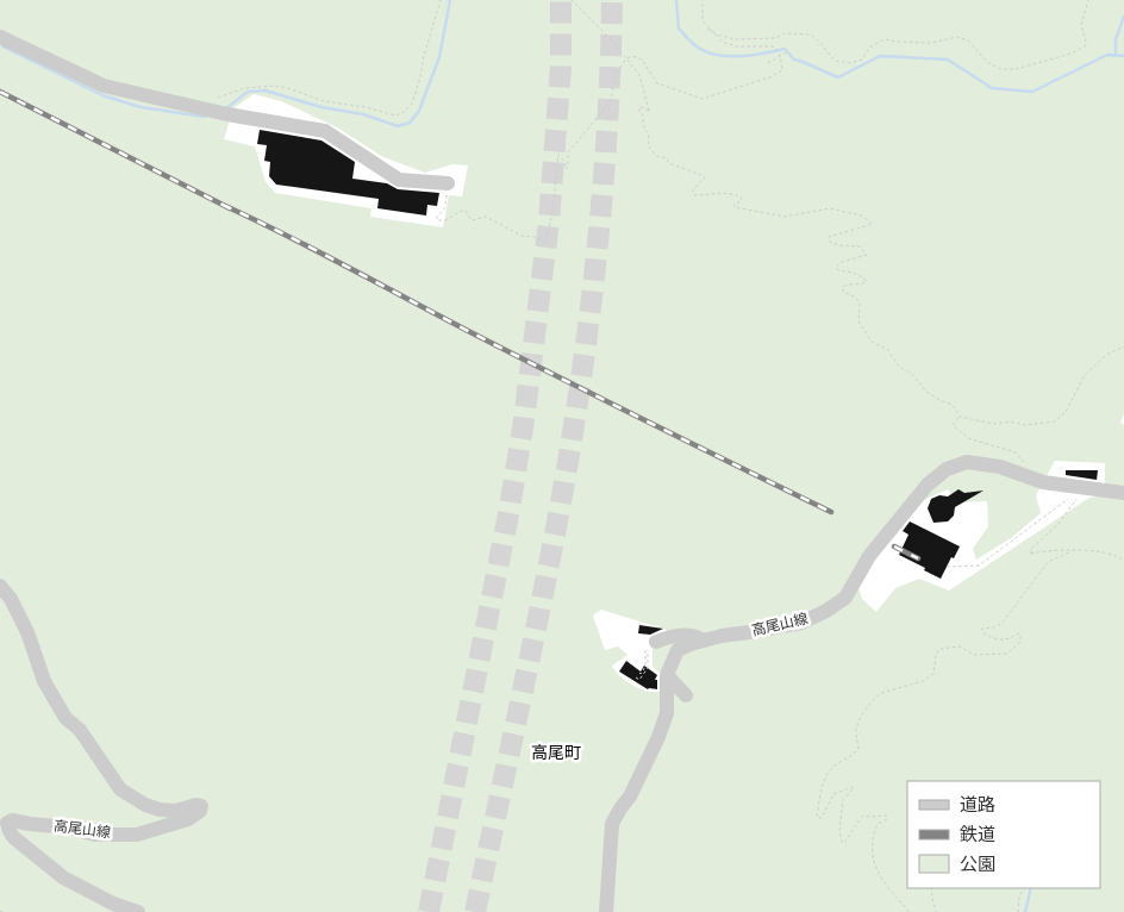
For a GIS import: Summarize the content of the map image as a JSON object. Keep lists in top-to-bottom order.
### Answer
{
  "streets": {
    "street": ["高尾山線"]
  },
  "districts": ["高尾町"],
  "legend": ["道路", "鉄道", "公園"]
}
